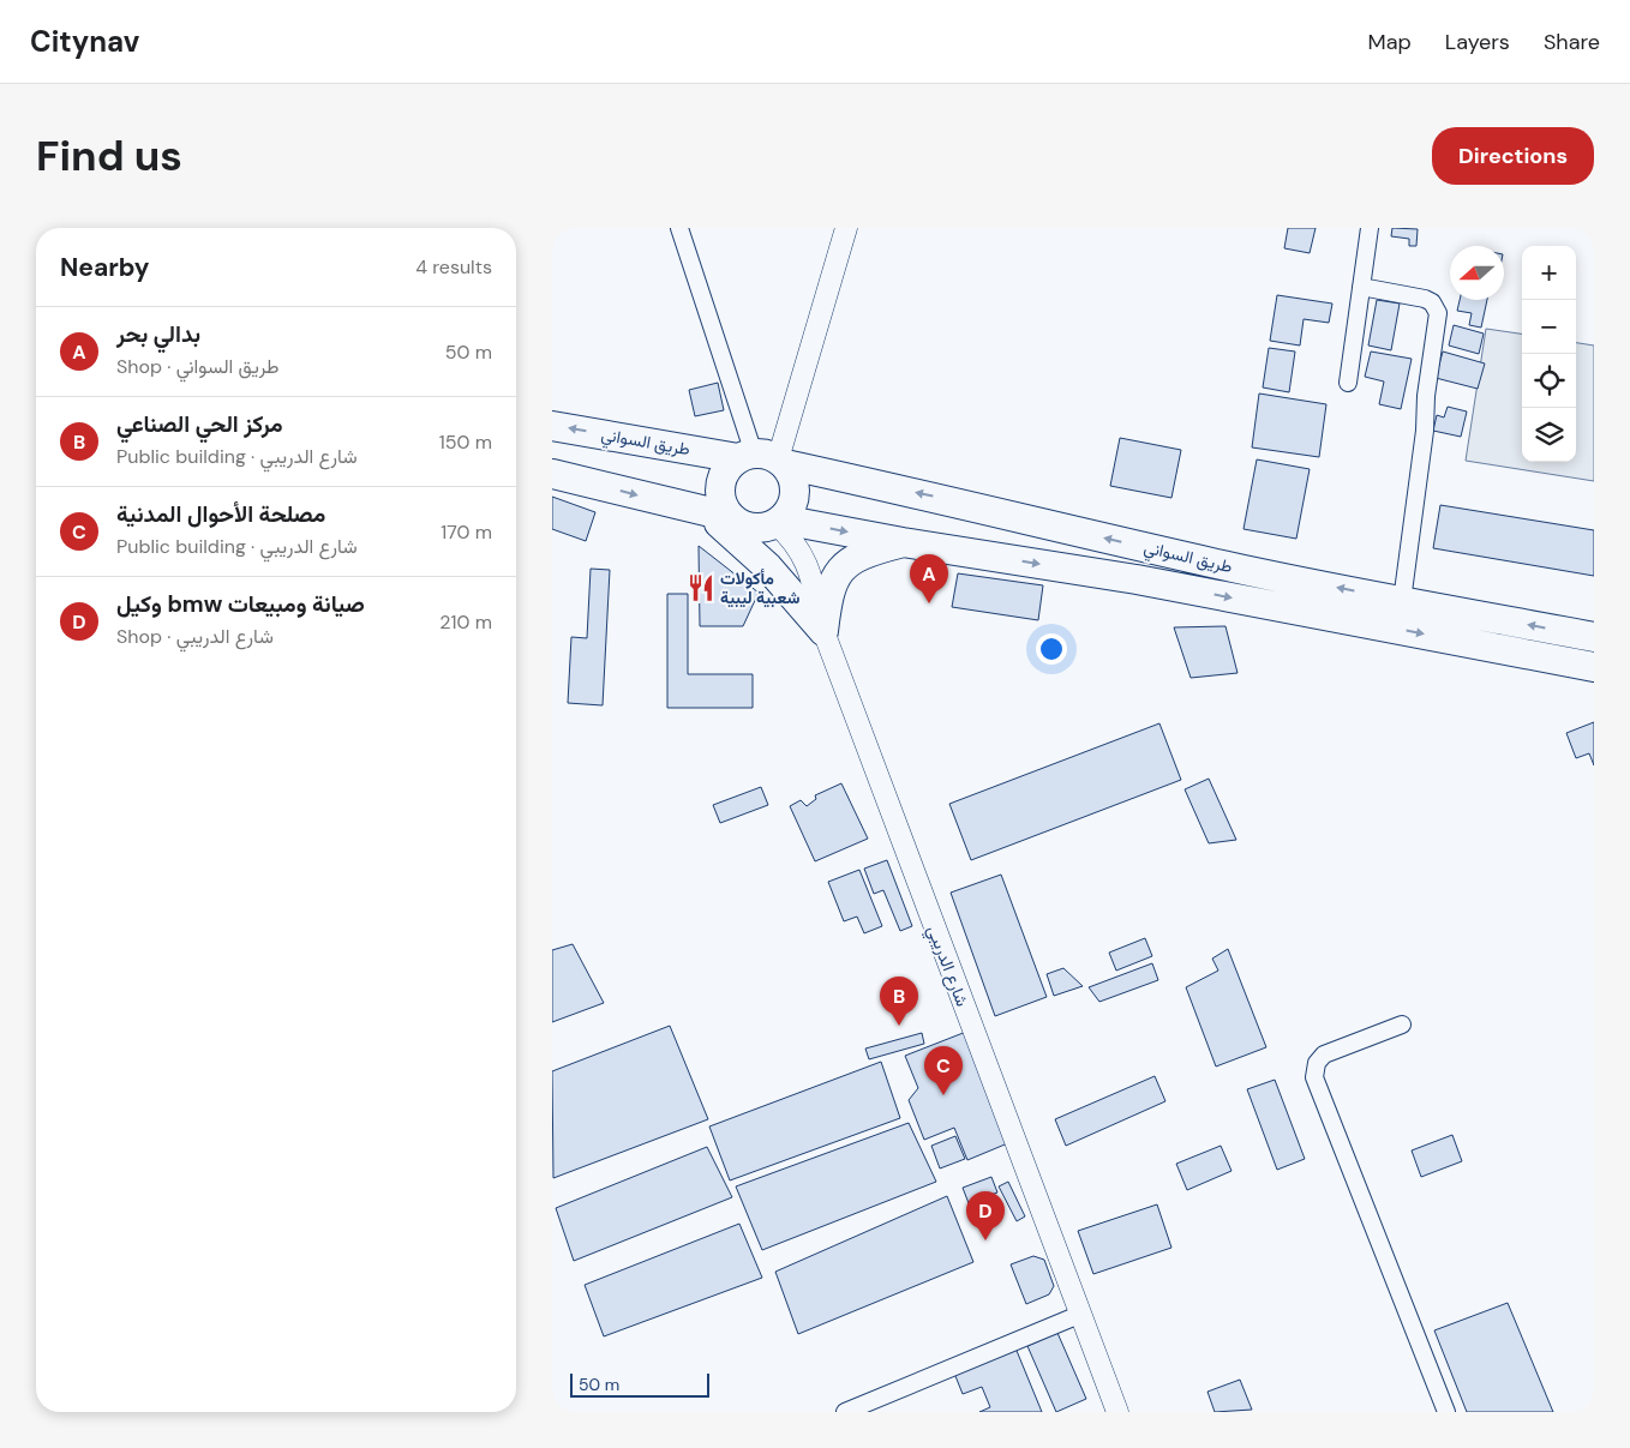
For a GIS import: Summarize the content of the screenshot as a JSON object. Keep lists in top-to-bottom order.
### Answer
{
  "streets": {
    "highway": ["طريق السواني"],
    "street": ["شارع الدريبي"]
  },
  "crossings": [
    ["طريق السواني", "شارع الدريبي"]
  ],
  "places": {
    "restaurant": ["مأكولات شعبية ليبية"]
  },
  "scale_bar": "50 m",
  "north": "left",
  "page": {
    "header": "Citynav",
    "nav": ["Map", "Layers", "Share"],
    "buttons": "Directions",
    "title": "Find us",
    "heading": ["Nearby", "4 results"],
    "map_buttons": ["+", "−"],
    "list": [
      {
        "mark": "A",
        "name": "بدالي بحر",
        "note": "Shop · طريق السواني",
        "value": "50 m"
      },
      {
        "mark": "B",
        "name": "مركز الحي الصناعي",
        "note": "Public building · شارع الدريبي",
        "value": "150 m"
      },
      {
        "mark": "C",
        "name": "مصلحة الأحوال المدنية",
        "note": "Public building · شارع الدريبي",
        "value": "170 m"
      },
      {
        "mark": "D",
        "name": "وكيل bmw صيانة ومبيعات",
        "note": "Shop · شارع الدريبي",
        "value": "210 m"
      }
    ],
    "pins": [
      "A",
      "B",
      "C",
      "D"
    ],
    "scale": "50 m"
  }
}
